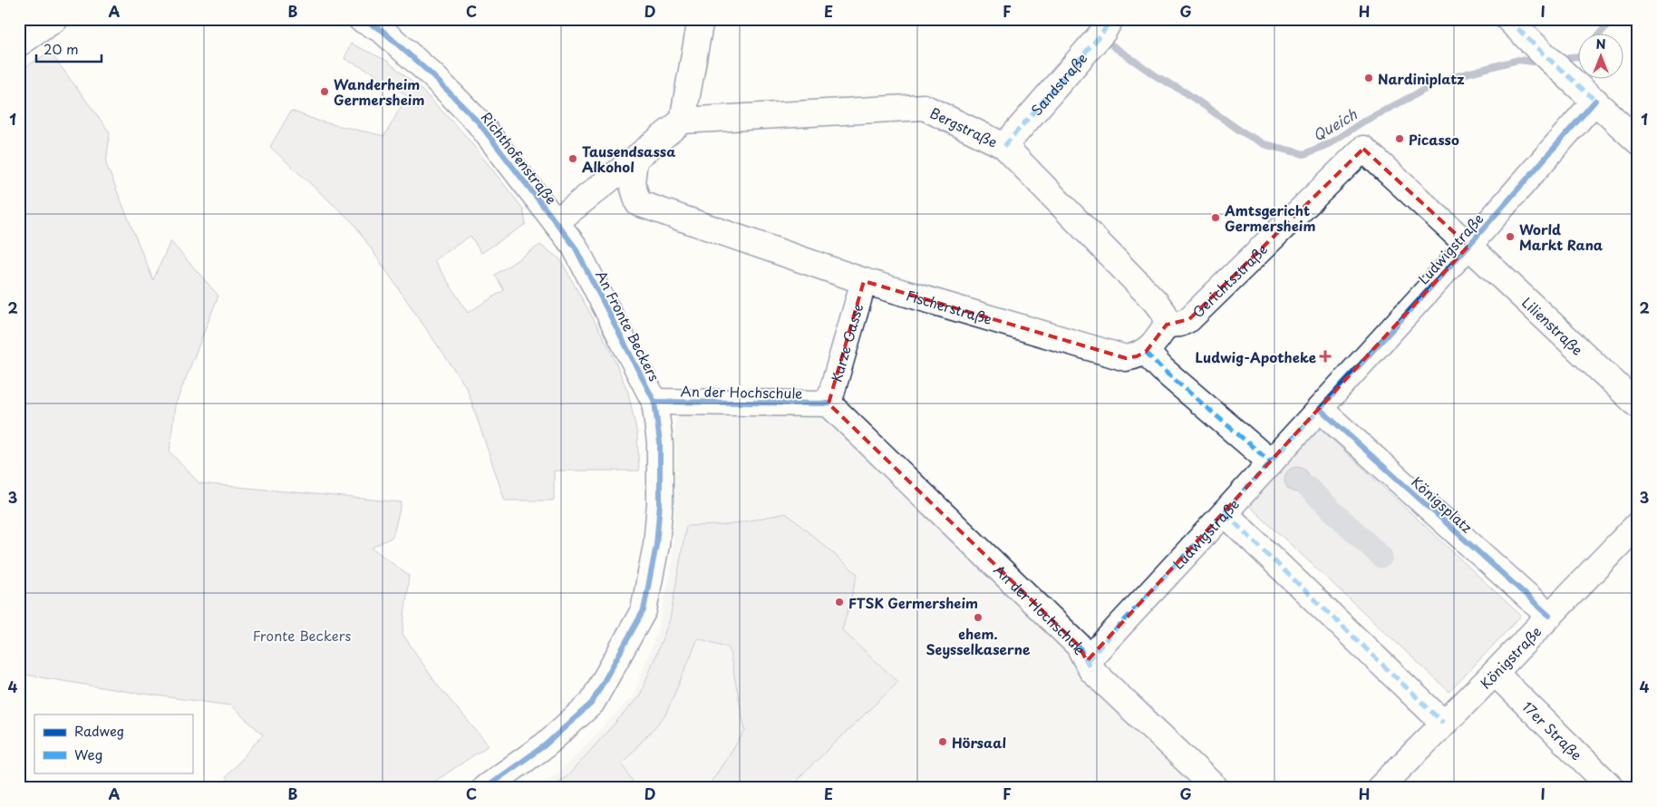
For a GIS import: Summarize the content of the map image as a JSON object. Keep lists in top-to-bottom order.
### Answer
{
  "streets": {
    "street": [
      "Sandstraße",
      "Bergstraße",
      "Richthofenstraße",
      "Ludwigstraße",
      "Gerichtsstraße",
      "Fischerstraße",
      "An Fronte Beckers",
      "Lilienstraße",
      "Kurze Gasse",
      "An der Hochschule",
      "Königsplatz",
      "Königstraße",
      "17er Straße"
    ]
  },
  "crossings": [
    ["Sandstraße", "Bergstraße"],
    ["Bergstraße", "Gerichtsstraße"],
    ["Richthofenstraße", "An Fronte Beckers"],
    ["Ludwigstraße", "Gerichtsstraße"],
    ["Ludwigstraße", "Lilienstraße"],
    ["Ludwigstraße", "An der Hochschule"],
    ["Ludwigstraße", "Königsplatz"],
    ["Gerichtsstraße", "Lilienstraße"],
    ["Fischerstraße", "Kurze Gasse"],
    ["An Fronte Beckers", "An der Hochschule"],
    ["Kurze Gasse", "An der Hochschule"],
    ["Königsplatz", "Königstraße"],
    ["Königstraße", "17er Straße"]
  ],
  "water": ["Queich"],
  "parks": ["Fronte Beckers"],
  "places": {
    "other": [
      "Nardiniplatz",
      "Wanderheim Germersheim",
      "Picasso",
      "Tausendsassa Alkohol",
      "Amtsgericht Germersheim",
      "World Markt Rana",
      "FTSK Germersheim",
      "ehem. Seysselkaserne",
      "Hörsaal"
    ],
    "health": ["Ludwig-Apotheke"]
  },
  "legend": ["Radweg", "Weg"],
  "scale_bar": "20 m",
  "north": "top",
  "grid": {
    "columns": [
      "A",
      "B",
      "C",
      "D",
      "E",
      "F",
      "G",
      "H",
      "I"
    ],
    "rows": [
      "1",
      "2",
      "3",
      "4"
    ]
  }
}
